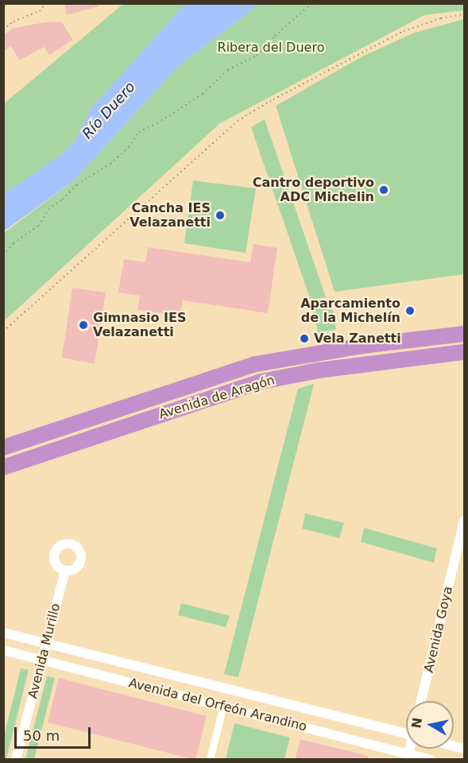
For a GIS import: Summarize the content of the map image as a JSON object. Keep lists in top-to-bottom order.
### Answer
{
  "streets": {
    "highway": ["Avenida de Aragón"],
    "street": ["Avenida Goya", "Avenida Murillo", "Avenida del Orfeón Arandino"]
  },
  "crossings": [
    ["Avenida Murillo", "Avenida del Orfeón Arandino"]
  ],
  "water": ["Río Duero"],
  "parks": ["Ribera del Duero"],
  "places": [
    "Cantro deportivo ADC Michelin",
    "Cancha IES Velazanetti",
    "Aparcamiento de la Michelín",
    "Gimnasio IES Velazanetti",
    "Vela Zanetti"
  ],
  "scale_bar": "50 m",
  "north": "left"
}
